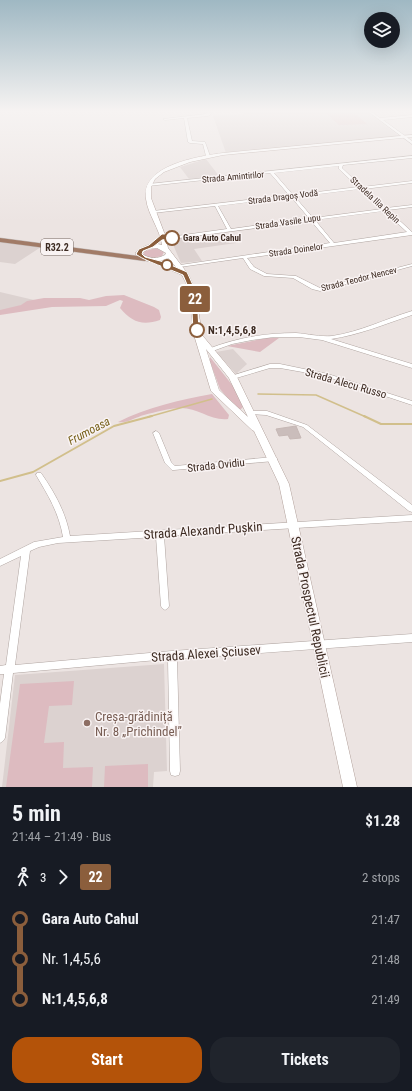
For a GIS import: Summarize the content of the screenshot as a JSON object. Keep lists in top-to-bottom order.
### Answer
{
  "streets": {
    "main road": ["R32.2", "Strada Prospectul Republicii"],
    "street": [
      "Strada Amintirilor",
      "Strada Dragoș Vodă",
      "Stradela Ilia Repin",
      "Strada Vasile Lupu",
      "Strada Doinelor",
      "Strada Teodor Nencev",
      "Strada Alecu Russo",
      "Strada Ovidiu",
      "Strada Alexandr Pușkin",
      "Strada Alexei Șciusev"
    ]
  },
  "crossings": [
    ["Strada Amintirilor", "Stradela Ilia Repin"],
    ["Strada Dragoș Vodă", "Stradela Ilia Repin"],
    ["Stradela Ilia Repin", "Strada Vasile Lupu"],
    ["Stradela Ilia Repin", "Strada Doinelor"],
    ["Strada Doinelor", "Strada Teodor Nencev"],
    ["Strada Doinelor", "Strada Prospectul Republicii"],
    ["Strada Alecu Russo", "Strada Prospectul Republicii"],
    ["Strada Ovidiu", "Strada Prospectul Republicii"],
    ["Strada Alexandr Pușkin", "Strada Prospectul Republicii"],
    ["Strada Prospectul Republicii", "Strada Alexei Șciusev"]
  ],
  "water": ["Frumoasa"],
  "places": ["Gara Auto Cahul", "N:1,4,5,6,8", "Creșa-grădiniță Nr. 8 „Prichindel”"],
  "lines": ["bus line 22"],
  "page": {
    "on_map": "22",
    "heading": ["5 min", "21:44 – 21:49 · Bus", "$1.28"],
    "legs": ["3", "22", "2 stops"],
    "list": [
      {
        "name": "Gara Auto Cahul",
        "value": "21:47"
      },
      {
        "name": "Nr. 1,4,5,6",
        "value": "21:48"
      },
      {
        "name": "N:1,4,5,6,8",
        "value": "21:49"
      }
    ],
    "buttons": ["Start", "Tickets"]
  }
}
